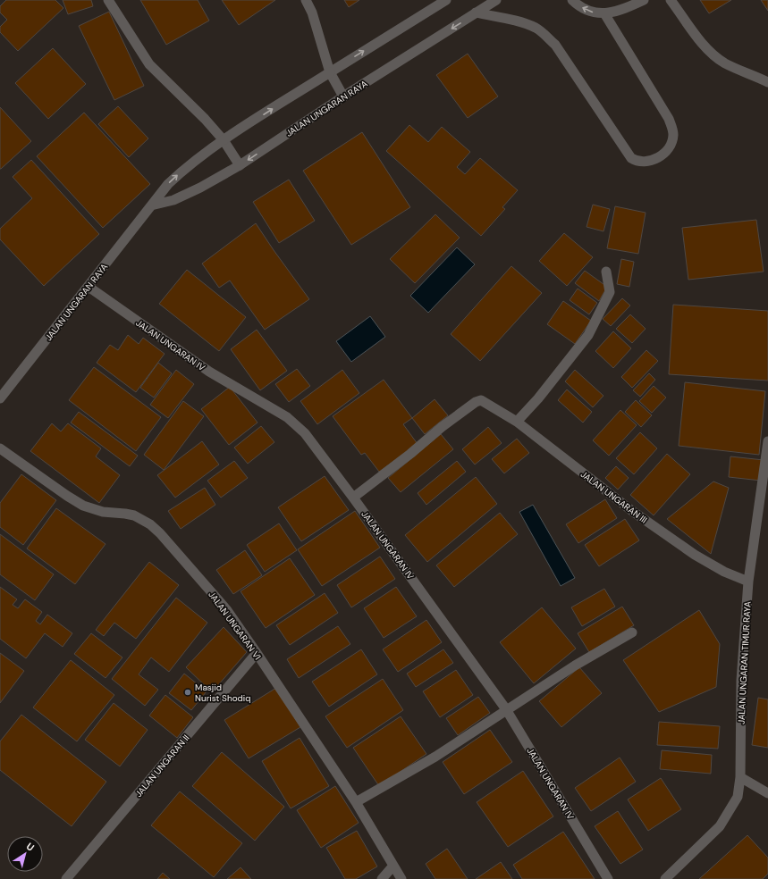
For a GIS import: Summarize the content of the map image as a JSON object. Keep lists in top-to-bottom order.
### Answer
{
  "streets": {
    "street": [
      "JALAN UNGARAN RAYA",
      "JALAN UNGARAN IV",
      "JALAN UNGARAN III",
      "JALAN UNGARAN VI",
      "JALAN UNGARAN TIMUR RAYA",
      "JALAN UNGARAN II"
    ]
  },
  "crossings": [
    ["JALAN UNGARAN RAYA", "JALAN UNGARAN IV"],
    ["JALAN UNGARAN IV", "JALAN UNGARAN III"],
    ["JALAN UNGARAN III", "JALAN UNGARAN TIMUR RAYA"],
    ["JALAN UNGARAN VI", "JALAN UNGARAN II"]
  ],
  "places": ["Masjid Nurist Shodiq"],
  "north": "top right"
}
